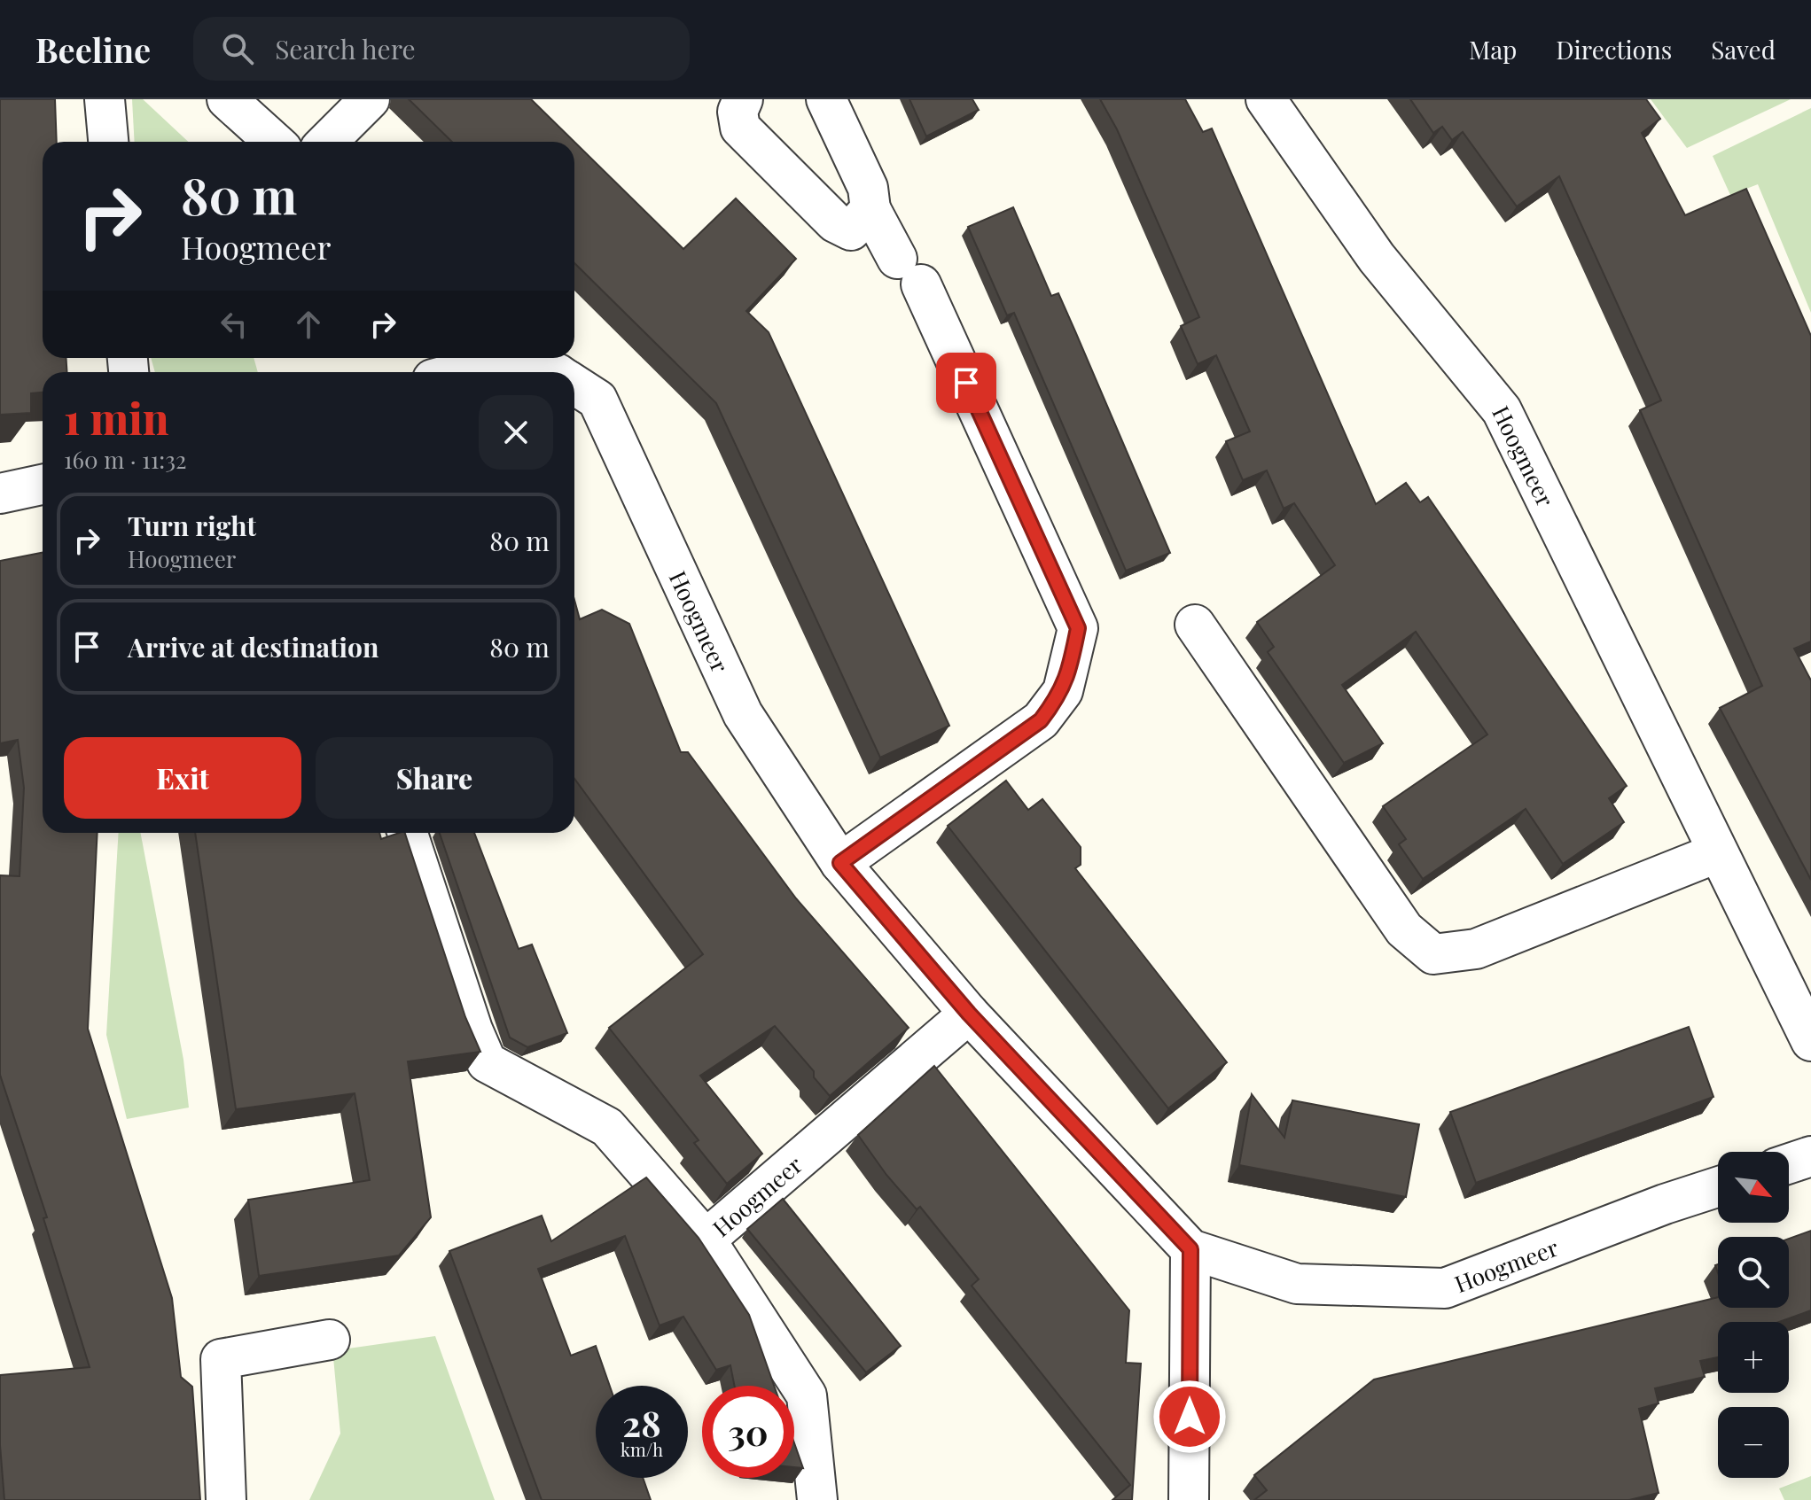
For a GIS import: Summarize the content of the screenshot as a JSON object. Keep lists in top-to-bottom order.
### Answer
{
  "streets": {
    "street": ["Hoogmeer"]
  },
  "north": "bottom right",
  "page": {
    "header": "Beeline",
    "search": "Search here",
    "nav": ["Map", "Directions", "Saved"],
    "turn": ["80 m", "Hoogmeer"],
    "heading": ["1 min", "160 m · 11:32"],
    "list": [
      {
        "name": "Turn right",
        "note": "Hoogmeer",
        "value": "80 m"
      },
      {
        "name": "Arrive at destination",
        "value": "80 m"
      }
    ],
    "buttons": ["Exit", "Share"],
    "map_buttons": ["+", "−"],
    "speed": "28 km/h",
    "limit": "30"
  }
}
